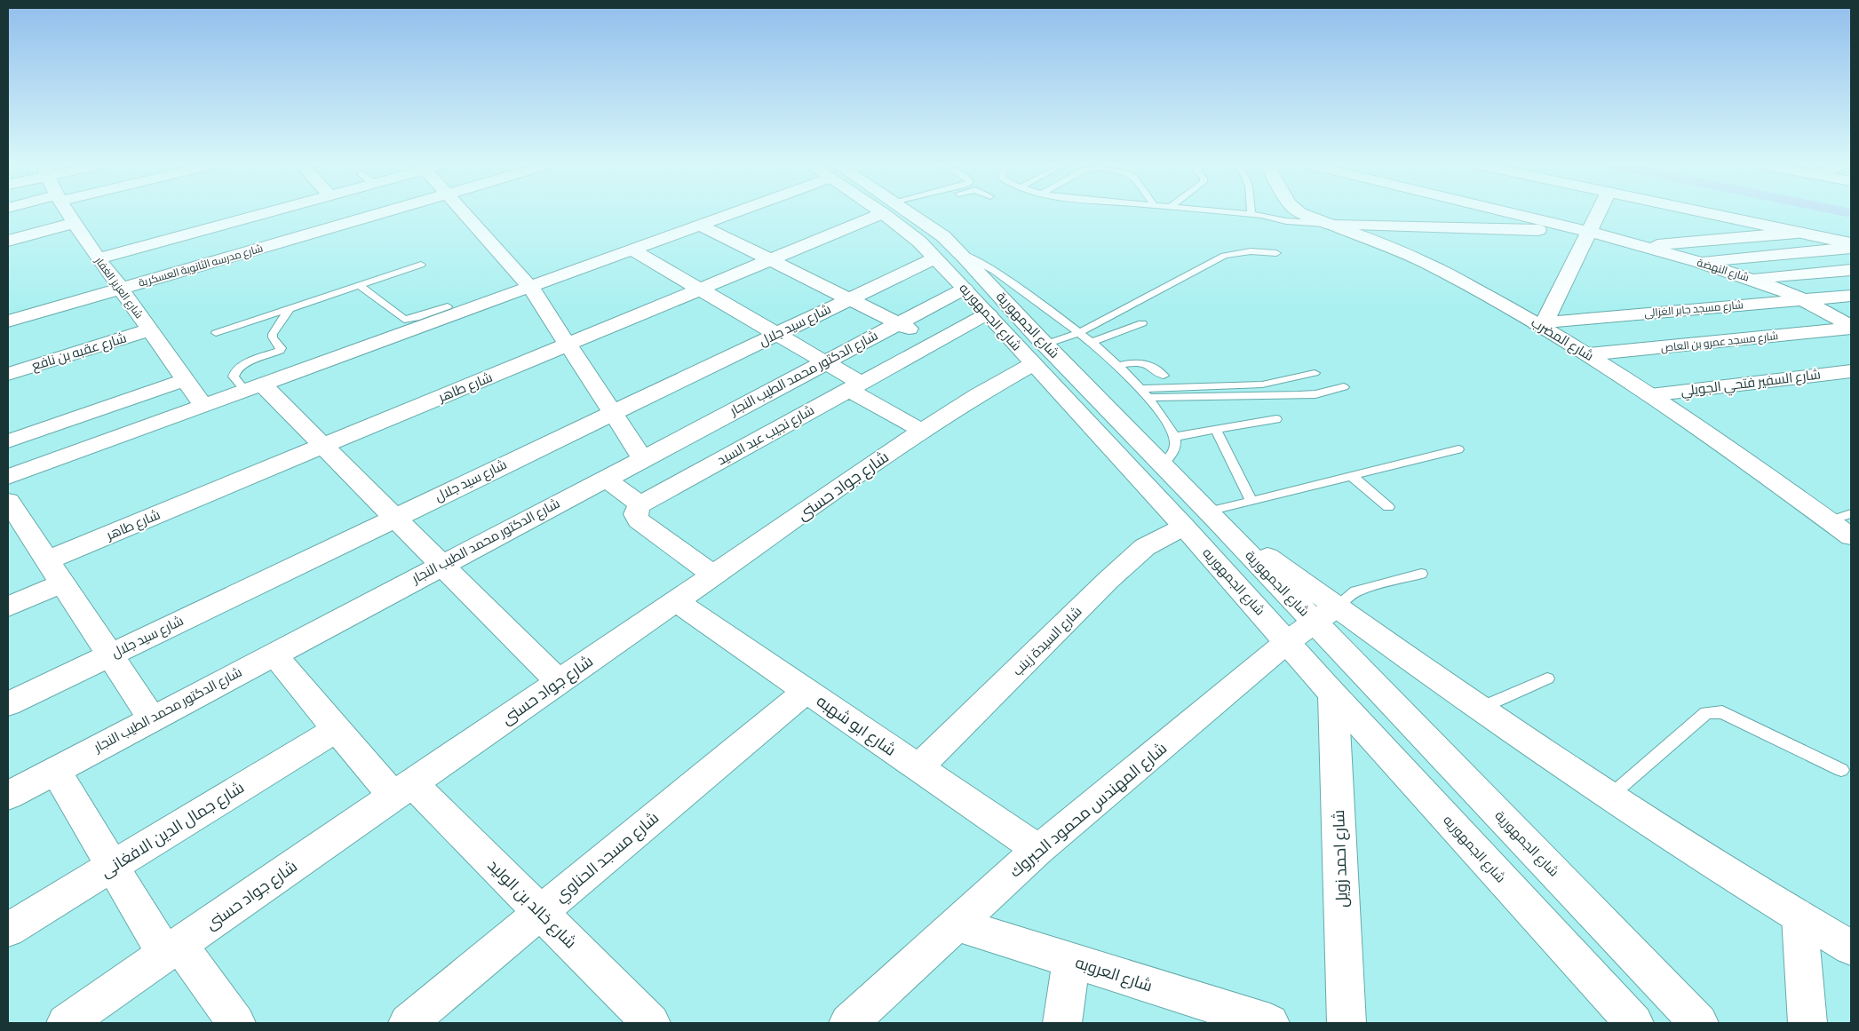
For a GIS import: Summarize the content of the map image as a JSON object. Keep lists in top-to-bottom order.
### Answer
{
  "streets": {
    "street": [
      "شارع مدرسه الثانوية العسكرية",
      "شارع النهضة",
      "شارع العزيز الغفار",
      "شارع مسجد جابر الغزالى",
      "شارع الجمهوريه",
      "شارع سيد جلال",
      "شارع الجمهورية",
      "شارع المضرب",
      "شارع مسجد عمرو بن العاص",
      "شارع عقبه بن نافع",
      "شارع الدكتور محمد الطيب النجار",
      "شارع السفير فتحي الجويلي",
      "شارع طاهر",
      "شارع نجيب عبد السيد",
      "شارع جواد حسنى",
      "شارع السيدة زينب",
      "شارع ابو شهبه",
      "شارع المهندس محمود الحبروك",
      "شارع جمال الدين الافغانى",
      "شارع مسجد الحناوي",
      "شارع احمد زويل",
      "شارع خالد بن الوليد",
      "شارع العروبه"
    ]
  },
  "crossings": [
    ["شارع مدرسه الثانوية العسكرية", "شارع العزيز الغفار"],
    ["شارع النهضة", "شارع مسجد جابر الغزالى"],
    ["شارع النهضة", "شارع مسجد عمرو بن العاص"],
    ["شارع العزيز الغفار", "شارع عقبه بن نافع"],
    ["شارع مسجد جابر الغزالى", "شارع المضرب"],
    ["شارع الجمهوريه", "شارع سيد جلال"],
    ["شارع الجمهوريه", "شارع الجمهورية"],
    ["شارع الجمهوريه", "شارع الدكتور محمد الطيب النجار"],
    ["شارع الجمهوريه", "شارع نجيب عبد السيد"],
    ["شارع الجمهوريه", "شارع جواد حسنى"],
    ["شارع الجمهوريه", "شارع السيدة زينب"],
    ["شارع الجمهوريه", "شارع المهندس محمود الحبروك"],
    ["شارع الجمهوريه", "شارع احمد زويل"],
    ["شارع الجمهورية", "شارع نجيب عبد السيد"],
    ["شارع الجمهورية", "شارع جواد حسنى"],
    ["شارع الجمهورية", "شارع المهندس محمود الحبروك"],
    ["شارع المضرب", "شارع مسجد عمرو بن العاص"],
    ["شارع المضرب", "شارع السفير فتحي الجويلي"],
    ["شارع الدكتور محمد الطيب النجار", "شارع خالد بن الوليد"],
    ["شارع جواد حسنى", "شارع ابو شهبه"],
    ["شارع جواد حسنى", "شارع خالد بن الوليد"],
    ["شارع السيدة زينب", "شارع ابو شهبه"],
    ["شارع ابو شهبه", "شارع المهندس محمود الحبروك"],
    ["شارع ابو شهبه", "شارع مسجد الحناوي"],
    ["شارع المهندس محمود الحبروك", "شارع العروبه"],
    ["شارع جمال الدين الافغانى", "شارع خالد بن الوليد"],
    ["شارع مسجد الحناوي", "شارع خالد بن الوليد"]
  ]
}
